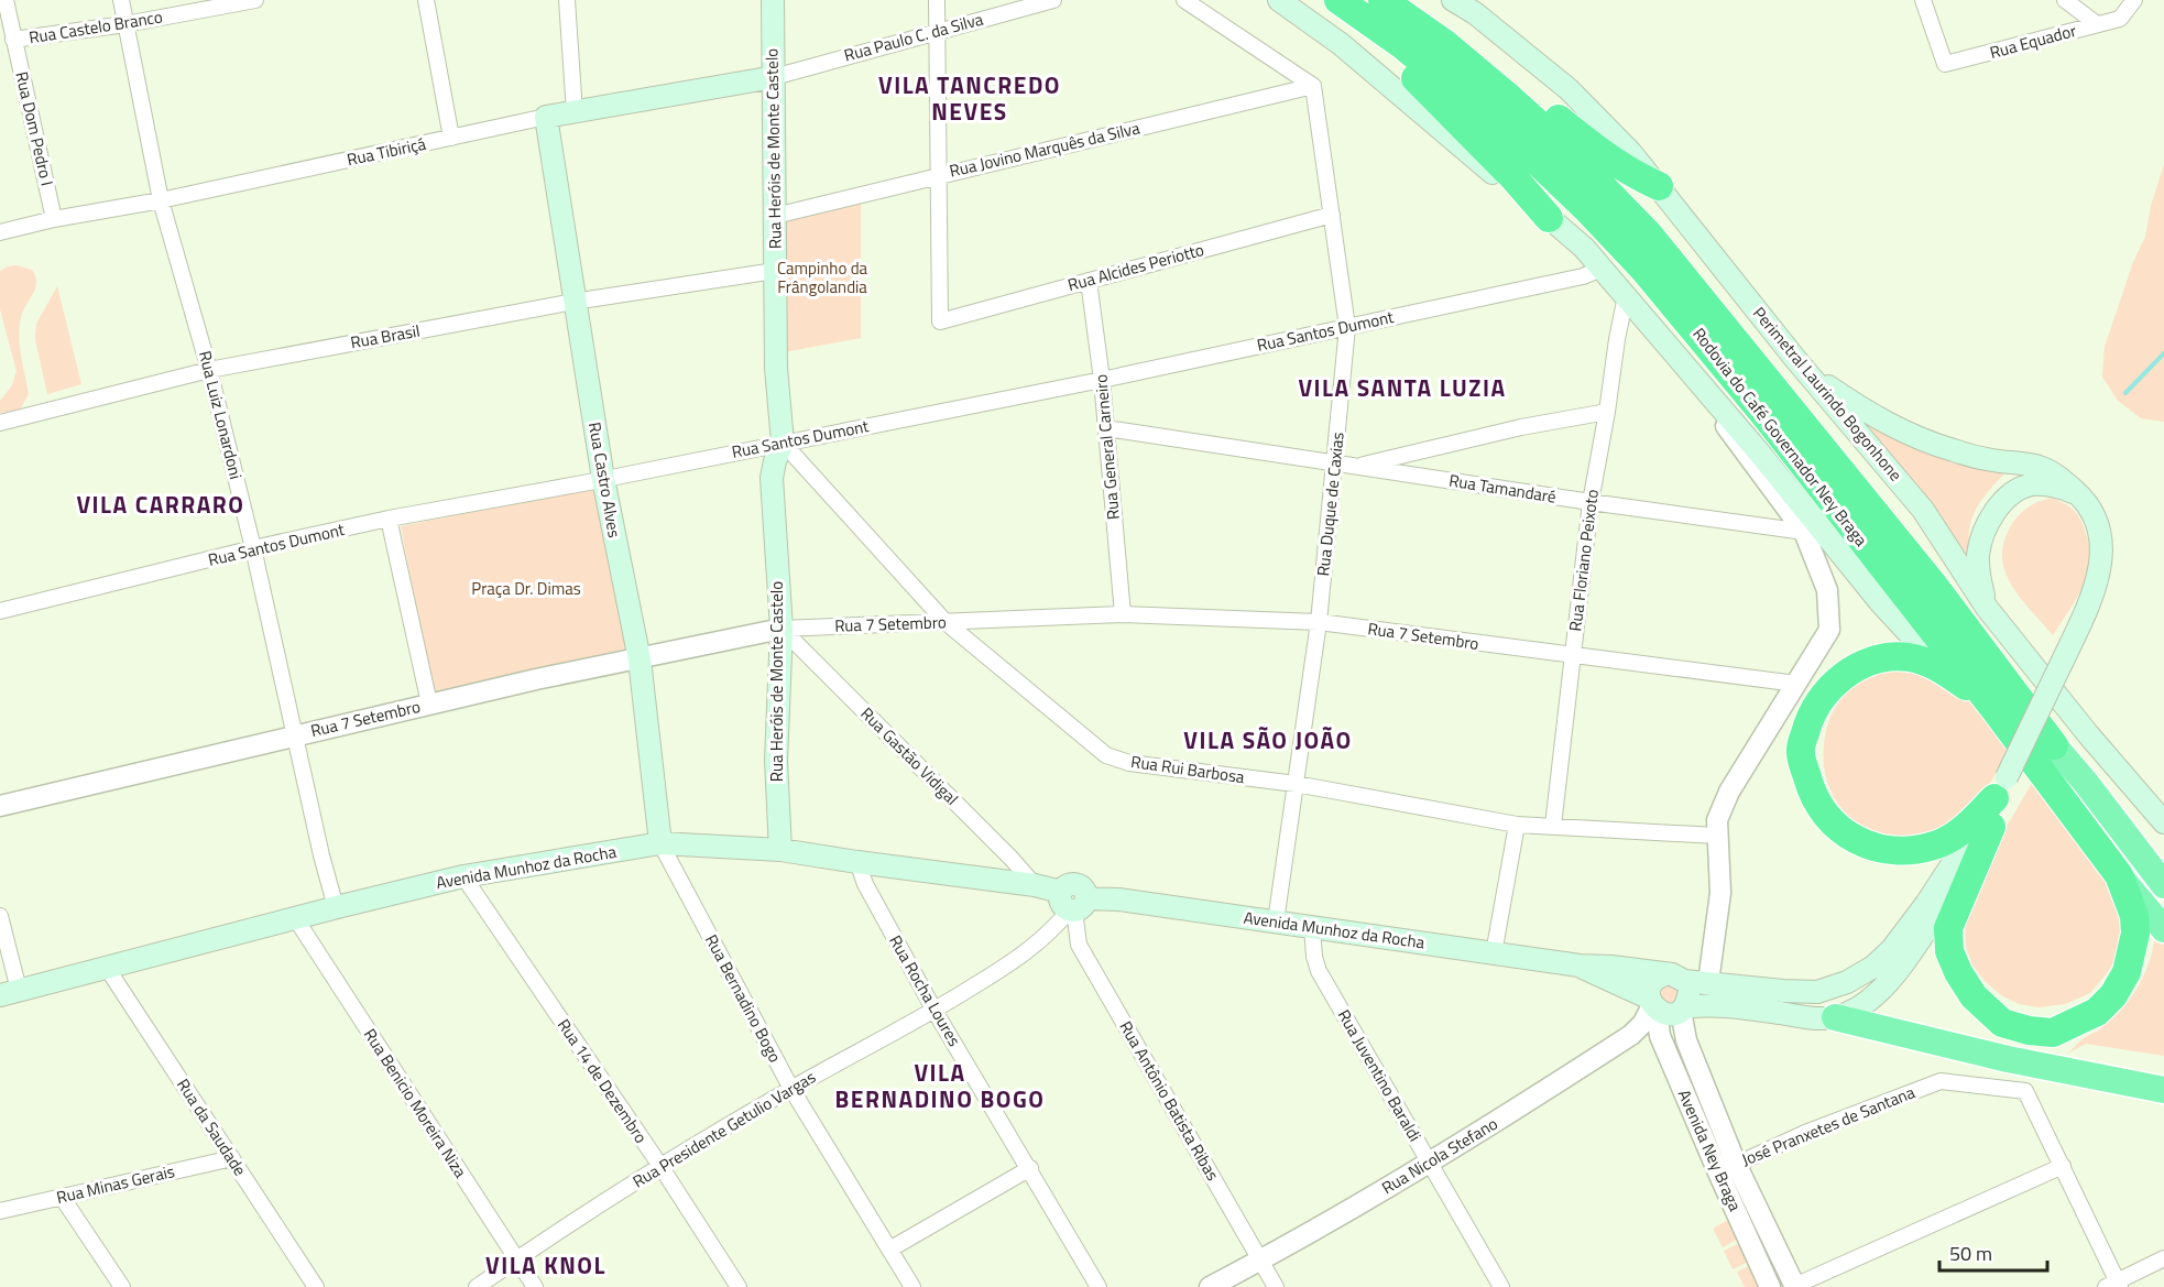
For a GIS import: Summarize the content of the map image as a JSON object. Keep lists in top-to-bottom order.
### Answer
{
  "streets": {
    "highway": ["Rodovia do Café Governador Ney Braga"],
    "main road": [
      "Rua Heróis de Monte Castelo",
      "Rua Tibiriçá",
      "Perimetral Laurindo Bogonhone",
      "Rua Castro Alves",
      "Avenida Munhoz da Rocha"
    ],
    "street": [
      "Rua Castelo Branco",
      "Rua Paulo C. da Silva",
      "Rua Equador",
      "Rua Dom Pedro I",
      "Rua Jovino Marquês da Silva",
      "Rua Alcides Periotto",
      "Rua Santos Dumont",
      "Rua Brasil",
      "Rua Luiz Lonardoni",
      "Rua General Carneiro",
      "Rua Tamandaré",
      "Rua Duque de Caxias",
      "Rua Floriano Peixoto",
      "Rua 7 Setembro",
      "Rua Gastão Vidigal",
      "Rua Rui Barbosa",
      "Rua Rocha Loures",
      "Rua Bernadino Bogo",
      "Rua Juventino Baraldi",
      "Rua 14 de Dezembro",
      "Rua Antônio Batista Ribas",
      "Rua Benicio Moreira Niza",
      "José Pranxetes de Santana",
      "Rua da Saudade",
      "Rua Presidente Getulio Vargas",
      "Avenida Ney Braga",
      "Rua Nicola Stefano",
      "Rua Minas Gerais"
    ]
  },
  "crossings": [
    ["Rua Castelo Branco", "Rua Dom Pedro I"],
    ["Rua Castelo Branco", "Rua Luiz Lonardoni"],
    ["Rua Paulo C. da Silva", "Rua Heróis de Monte Castelo"],
    ["Rua Paulo C. da Silva", "Rua Tibiriçá"],
    ["Rua Dom Pedro I", "Rua Tibiriçá"],
    ["Rua Heróis de Monte Castelo", "Rua Jovino Marquês da Silva"],
    ["Rua Heróis de Monte Castelo", "Rua Tibiriçá"],
    ["Rua Heróis de Monte Castelo", "Rua Santos Dumont"],
    ["Rua Heróis de Monte Castelo", "Rua Brasil"],
    ["Rua Heróis de Monte Castelo", "Rua 7 Setembro"],
    ["Rua Heróis de Monte Castelo", "Rua Gastão Vidigal"],
    ["Rua Heróis de Monte Castelo", "Rua Rui Barbosa"],
    ["Rua Heróis de Monte Castelo", "Avenida Munhoz da Rocha"],
    ["Rua Jovino Marquês da Silva", "Rua Alcides Periotto"],
    ["Rua Jovino Marquês da Silva", "Rua Duque de Caxias"],
    ["Rua Tibiriçá", "Rua Luiz Lonardoni"],
    ["Rua Tibiriçá", "Rua Castro Alves"],
    ["Rua Alcides Periotto", "Rua General Carneiro"],
    ["Rua Alcides Periotto", "Rua Duque de Caxias"],
    ["Rua Santos Dumont", "Rua Luiz Lonardoni"],
    ["Rua Santos Dumont", "Rua General Carneiro"],
    ["Rua Santos Dumont", "Rua Castro Alves"],
    ["Rua Santos Dumont", "Rua Duque de Caxias"],
    ["Rua Santos Dumont", "Rua Rui Barbosa"],
    ["Rua Brasil", "Rua Luiz Lonardoni"],
    ["Rua Brasil", "Rua Castro Alves"],
    ["Rua Luiz Lonardoni", "Rua 7 Setembro"],
    ["Rua Luiz Lonardoni", "Avenida Munhoz da Rocha"],
    ["Rua General Carneiro", "Rua Tamandaré"],
    ["Rua General Carneiro", "Rua 7 Setembro"],
    ["Rua Castro Alves", "Rua 7 Setembro"],
    ["Rua Castro Alves", "Avenida Munhoz da Rocha"],
    ["Rua Castro Alves", "Rua Bernadino Bogo"],
    ["Rua Tamandaré", "Rua Duque de Caxias"],
    ["Rua Tamandaré", "Rua Floriano Peixoto"],
    ["Rua Duque de Caxias", "Rua 7 Setembro"],
    ["Rua Duque de Caxias", "Rua Rui Barbosa"],
    ["Rua Duque de Caxias", "Avenida Munhoz da Rocha"],
    ["Rua Floriano Peixoto", "Rua 7 Setembro"],
    ["Rua Floriano Peixoto", "Rua Rui Barbosa"],
    ["Rua 7 Setembro", "Rua Gastão Vidigal"],
    ["Rua 7 Setembro", "Rua Rui Barbosa"],
    ["Rua Gastão Vidigal", "Avenida Munhoz da Rocha"],
    ["Avenida Munhoz da Rocha", "Rua Rocha Loures"],
    ["Avenida Munhoz da Rocha", "Rua Bernadino Bogo"],
    ["Avenida Munhoz da Rocha", "Rua Juventino Baraldi"],
    ["Avenida Munhoz da Rocha", "Rua 14 de Dezembro"],
    ["Avenida Munhoz da Rocha", "Rua Antônio Batista Ribas"],
    ["Avenida Munhoz da Rocha", "Rua Benicio Moreira Niza"],
    ["Avenida Munhoz da Rocha", "Rua da Saudade"],
    ["Avenida Munhoz da Rocha", "Rua Presidente Getulio Vargas"],
    ["Rua Rocha Loures", "Rua Presidente Getulio Vargas"],
    ["Rua Bernadino Bogo", "Rua Presidente Getulio Vargas"],
    ["Rua Juventino Baraldi", "Rua Nicola Stefano"],
    ["Rua 14 de Dezembro", "Rua Presidente Getulio Vargas"],
    ["Rua Antônio Batista Ribas", "Rua Presidente Getulio Vargas"],
    ["Rua Antônio Batista Ribas", "Rua Nicola Stefano"],
    ["Rua Benicio Moreira Niza", "Rua Presidente Getulio Vargas"],
    ["José Pranxetes de Santana", "Avenida Ney Braga"],
    ["Rua da Saudade", "Rua Minas Gerais"],
    ["Avenida Ney Braga", "Rua Nicola Stefano"]
  ],
  "districts": [
    "VILA TANCREDO NEVES",
    "VILA SANTA LUZIA",
    "VILA CARRARO",
    "VILA SÃO JOÃO",
    "VILA BERNADINO BOGO",
    "VILA KNOL"
  ],
  "parks": ["Campinho da Frângolandia", "Praça Dr. Dimas"],
  "scale_bar": "50 m"
}
